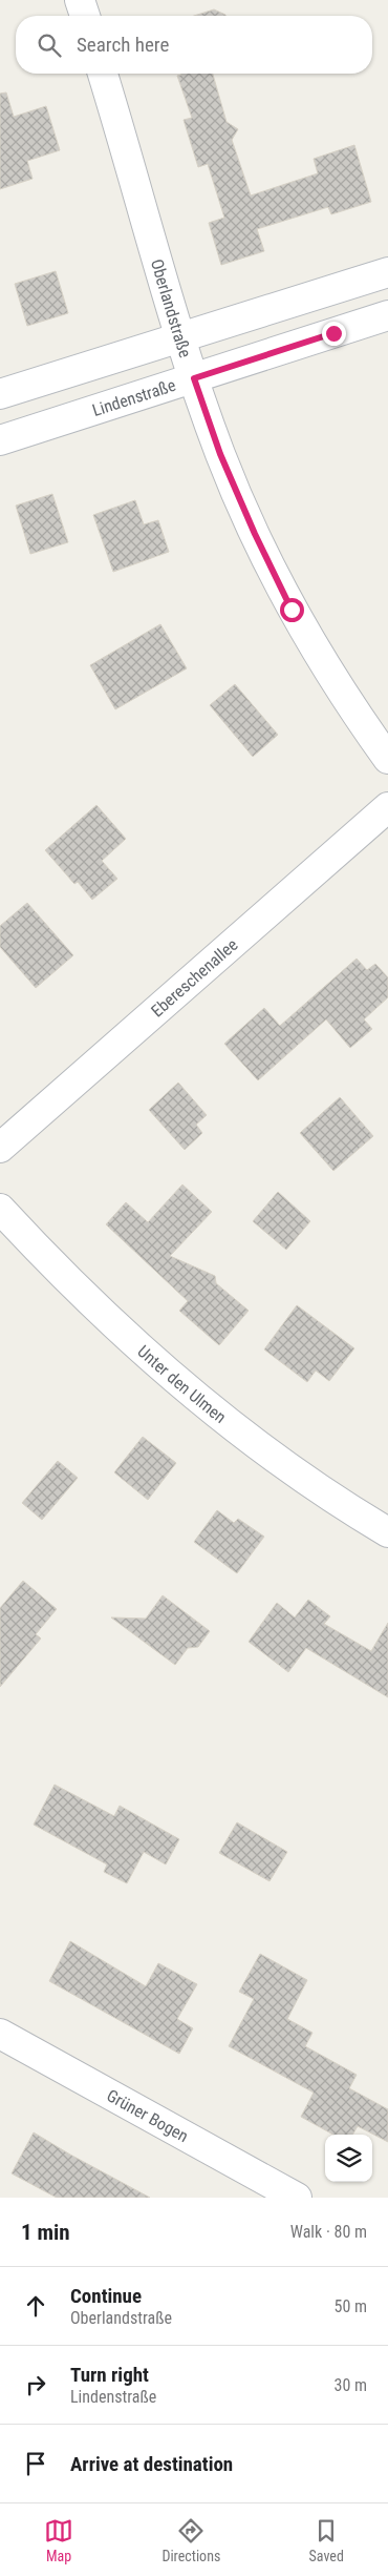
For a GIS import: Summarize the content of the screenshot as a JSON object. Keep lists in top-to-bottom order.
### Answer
{
  "streets": {
    "street": [
      "Oberlandstraße",
      "Lindenstraße",
      "Ebereschenallee",
      "Unter den Ulmen",
      "Grüner Bogen"
    ]
  },
  "crossings": [
    ["Oberlandstraße", "Lindenstraße"]
  ],
  "page": {
    "search": "Search here",
    "heading": ["1 min", "Walk · 80 m"],
    "list": [
      ["Continue", "Oberlandstraße", "50 m"],
      ["Turn right", "Lindenstraße", "30 m"],
      "Arrive at destination"
    ],
    "nav": ["Map", "Directions", "Saved"]
  }
}
